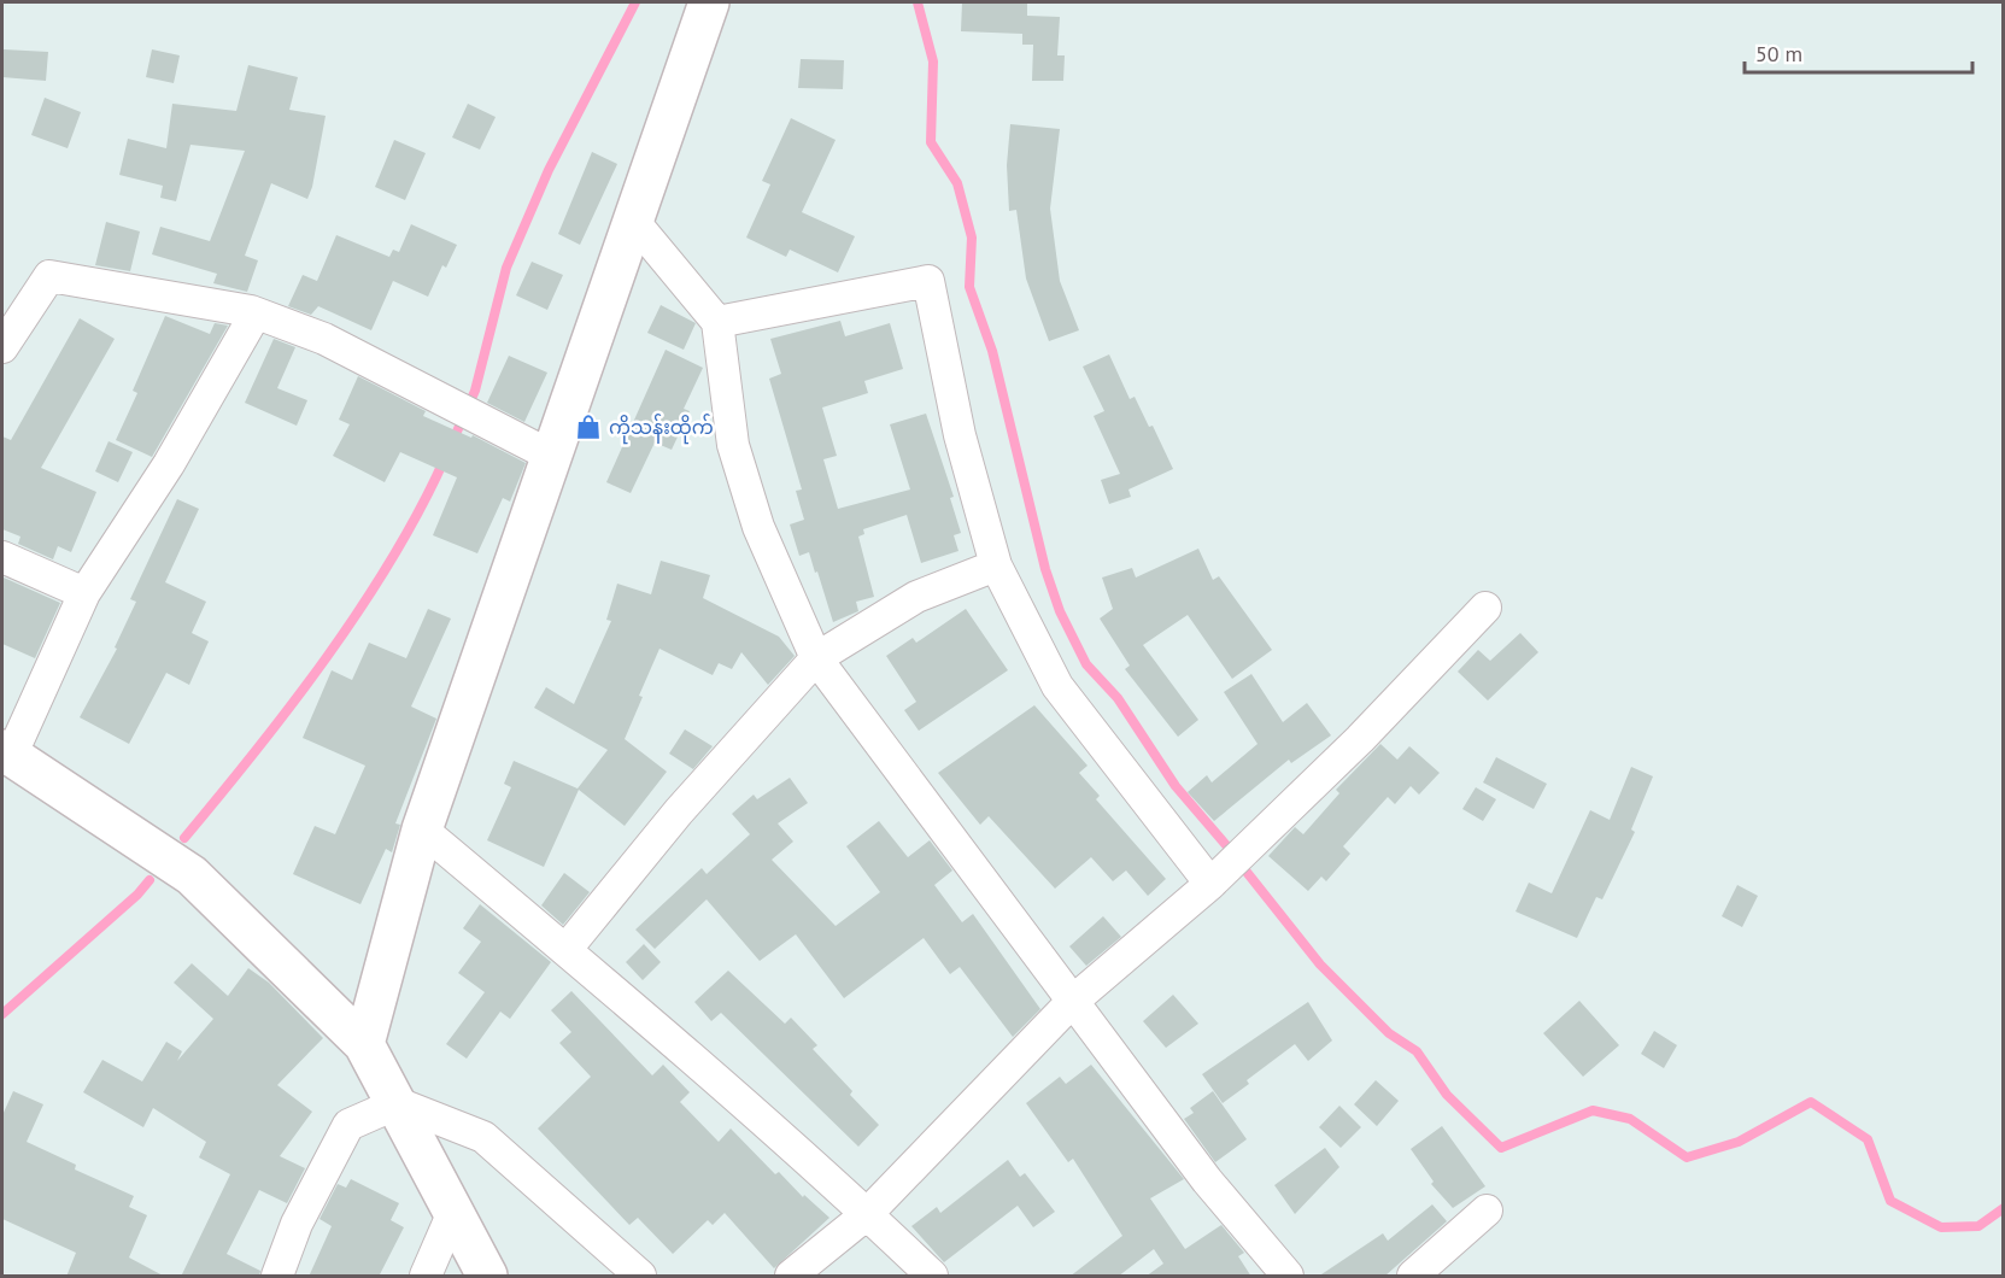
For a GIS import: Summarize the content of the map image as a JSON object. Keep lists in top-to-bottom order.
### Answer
{
  "places": {
    "shop": ["ကိုသန်းထိုက်"]
  },
  "scale_bar": "50 m"
}
